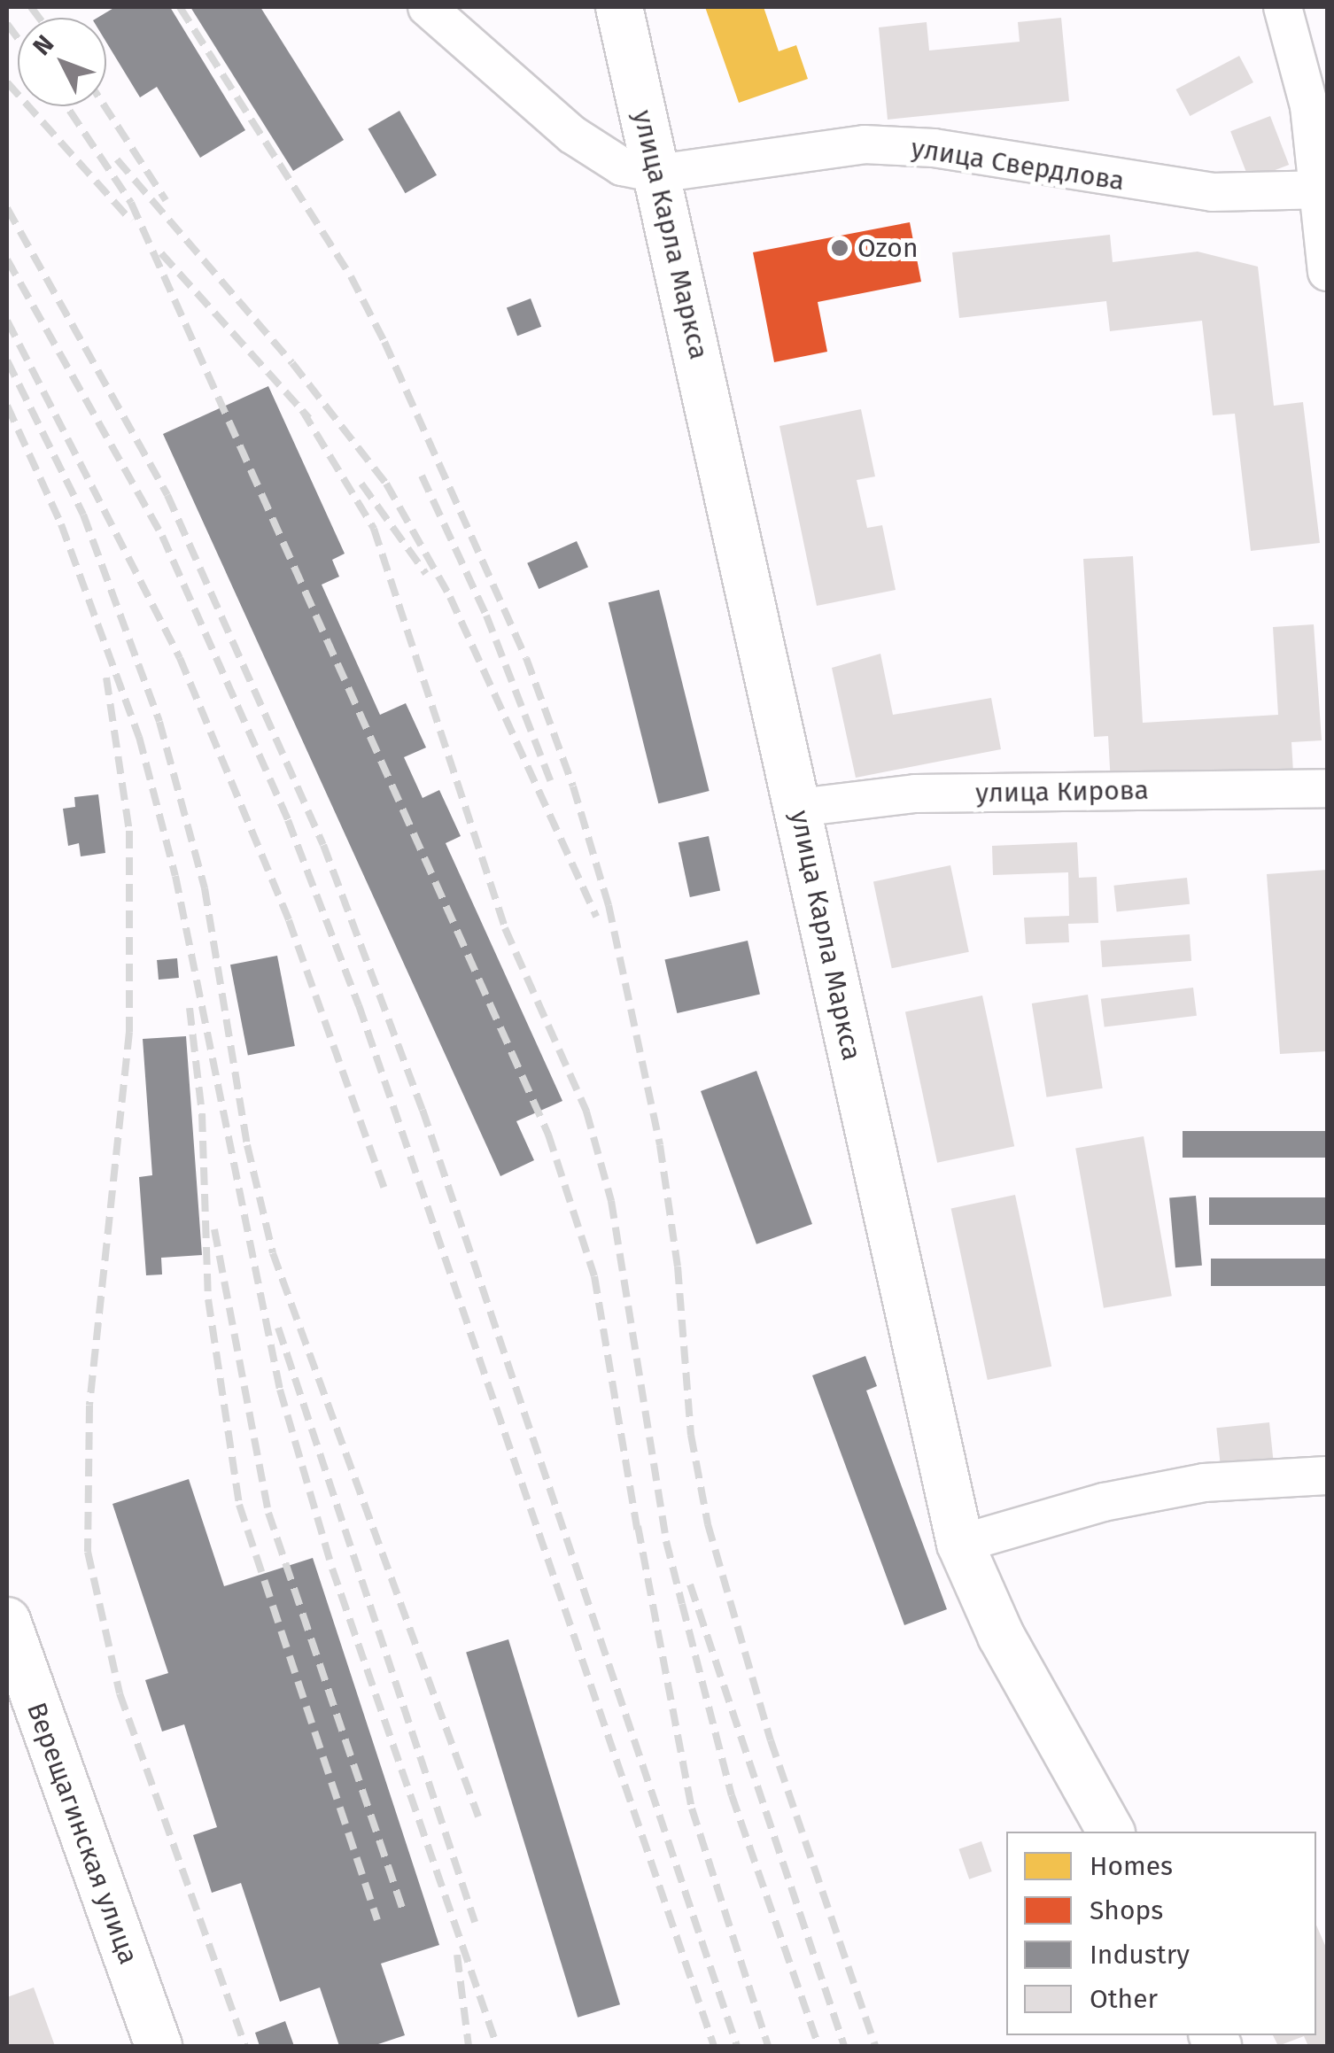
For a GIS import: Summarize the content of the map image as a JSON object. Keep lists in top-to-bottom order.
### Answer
{
  "streets": {
    "main road": ["улица Карла Маркса", "Верещагинская улица"],
    "street": ["улица Свердлова", "улица Кирова"]
  },
  "crossings": [
    ["улица Свердлова", "улица Карла Маркса"],
    ["улица Карла Маркса", "улица Кирова"]
  ],
  "places": ["Ozon"],
  "legend": [
    "Homes",
    "Shops",
    "Industry",
    "Other"
  ],
  "north": "top left"
}
